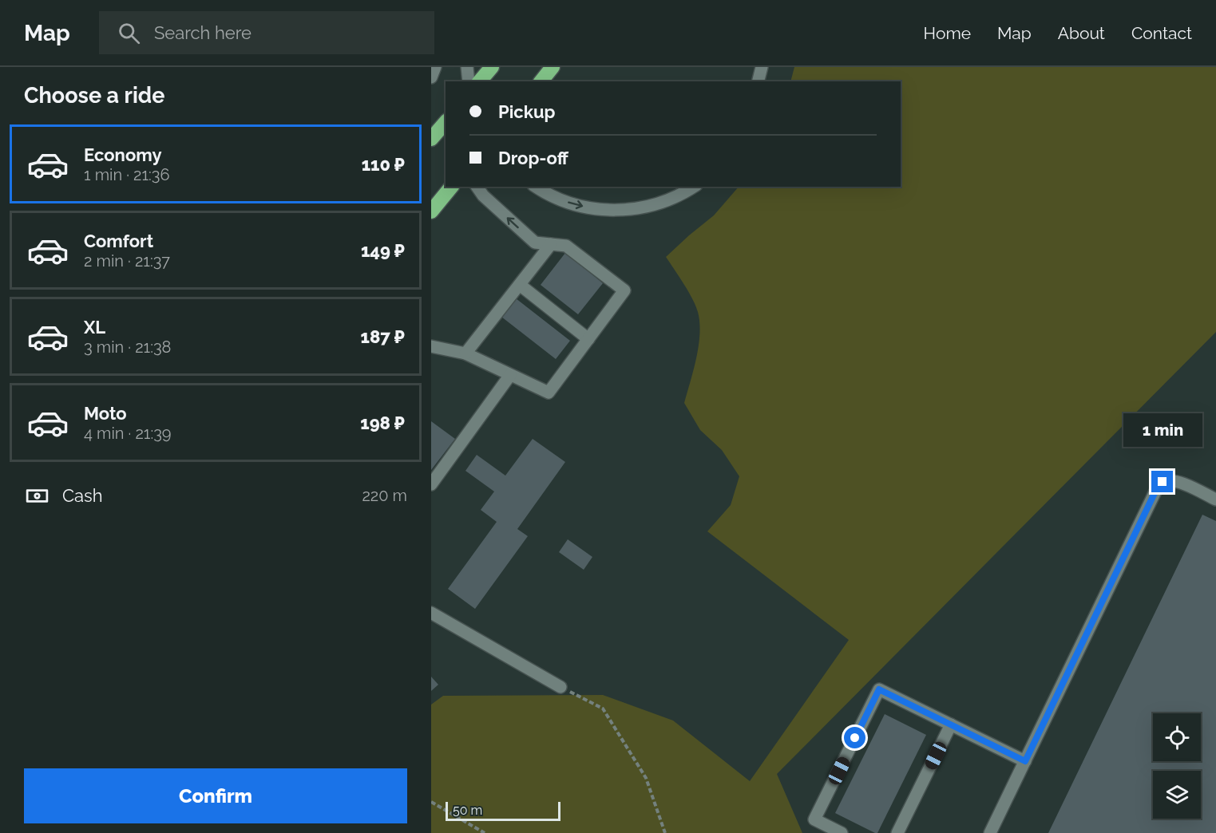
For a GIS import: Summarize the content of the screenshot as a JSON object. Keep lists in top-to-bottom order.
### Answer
{
  "scale_bar": "50 m",
  "page": {
    "header": "Map",
    "search": "Search here",
    "nav": [
      "Home",
      "Map",
      "About",
      "Contact"
    ],
    "heading": "Choose a ride",
    "banner": ["Pickup", "Drop-off"],
    "list": [
      {
        "name": "Economy",
        "note": "1 min · 21:36",
        "value": "110 ₽"
      },
      {
        "name": "Comfort",
        "note": "2 min · 21:37",
        "value": "149 ₽"
      },
      {
        "name": "XL",
        "note": "3 min · 21:38",
        "value": "187 ₽"
      },
      {
        "name": "Moto",
        "note": "4 min · 21:39",
        "value": "198 ₽"
      }
    ],
    "bubble": "1 min",
    "pay": ["Cash", "220 m"],
    "buttons": "Confirm",
    "scale": "50 m"
  }
}
